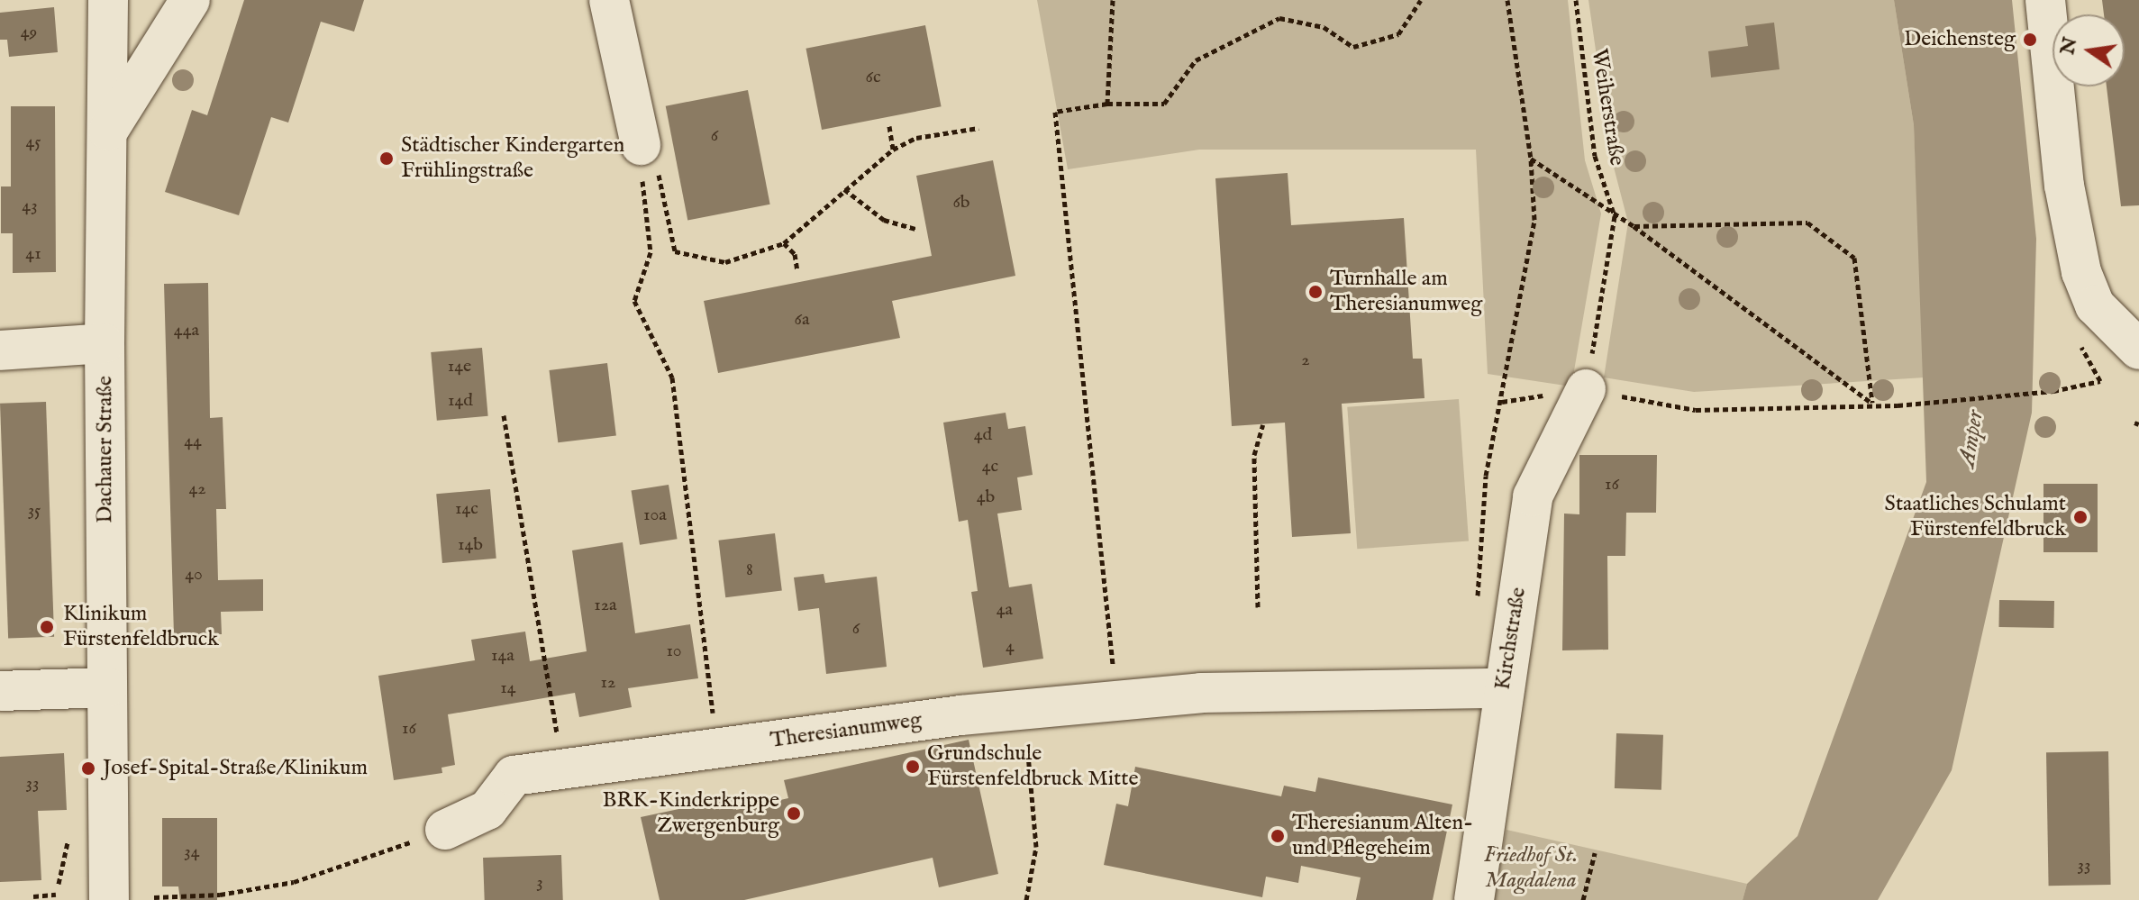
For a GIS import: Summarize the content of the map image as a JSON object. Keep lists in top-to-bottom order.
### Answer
{
  "streets": {
    "street": ["Dachauer Straße", "Kirchstraße", "Theresianumweg"],
    "path": ["Weiherstraße"]
  },
  "crossings": [
    ["Weiherstraße", "Kirchstraße"],
    ["Kirchstraße", "Theresianumweg"]
  ],
  "water": ["Amper"],
  "parks": ["Friedhof St. Magdalena"],
  "places": [
    "Deichensteg",
    "Städtischer Kindergarten Frühlingstraße",
    "Turnhalle am Theresianumweg",
    "Staatliches Schulamt Fürstenfeldbruck",
    "Klinikum Fürstenfeldbruck",
    "Grundschule Fürstenfeldbruck Mitte",
    "Josef-Spital-Straße/Klinikum",
    "BRK-Kinderkrippe Zwergenburg",
    "Theresianum Alten- und Pflegeheim"
  ],
  "house_numbers": [
    "49",
    "6c",
    "6",
    "45",
    "6b",
    "43",
    "41",
    "6a",
    "44a",
    "2",
    "14e",
    "14d",
    "4d",
    "44",
    "4c",
    "16",
    "42",
    "4b",
    "14c",
    "35",
    "10a",
    "14b",
    "8",
    "40",
    "12a",
    "4a",
    "6",
    "4",
    "10",
    "14a",
    "12",
    "14",
    "16",
    "33",
    "34",
    "33",
    "3"
  ],
  "north": "left"
}
